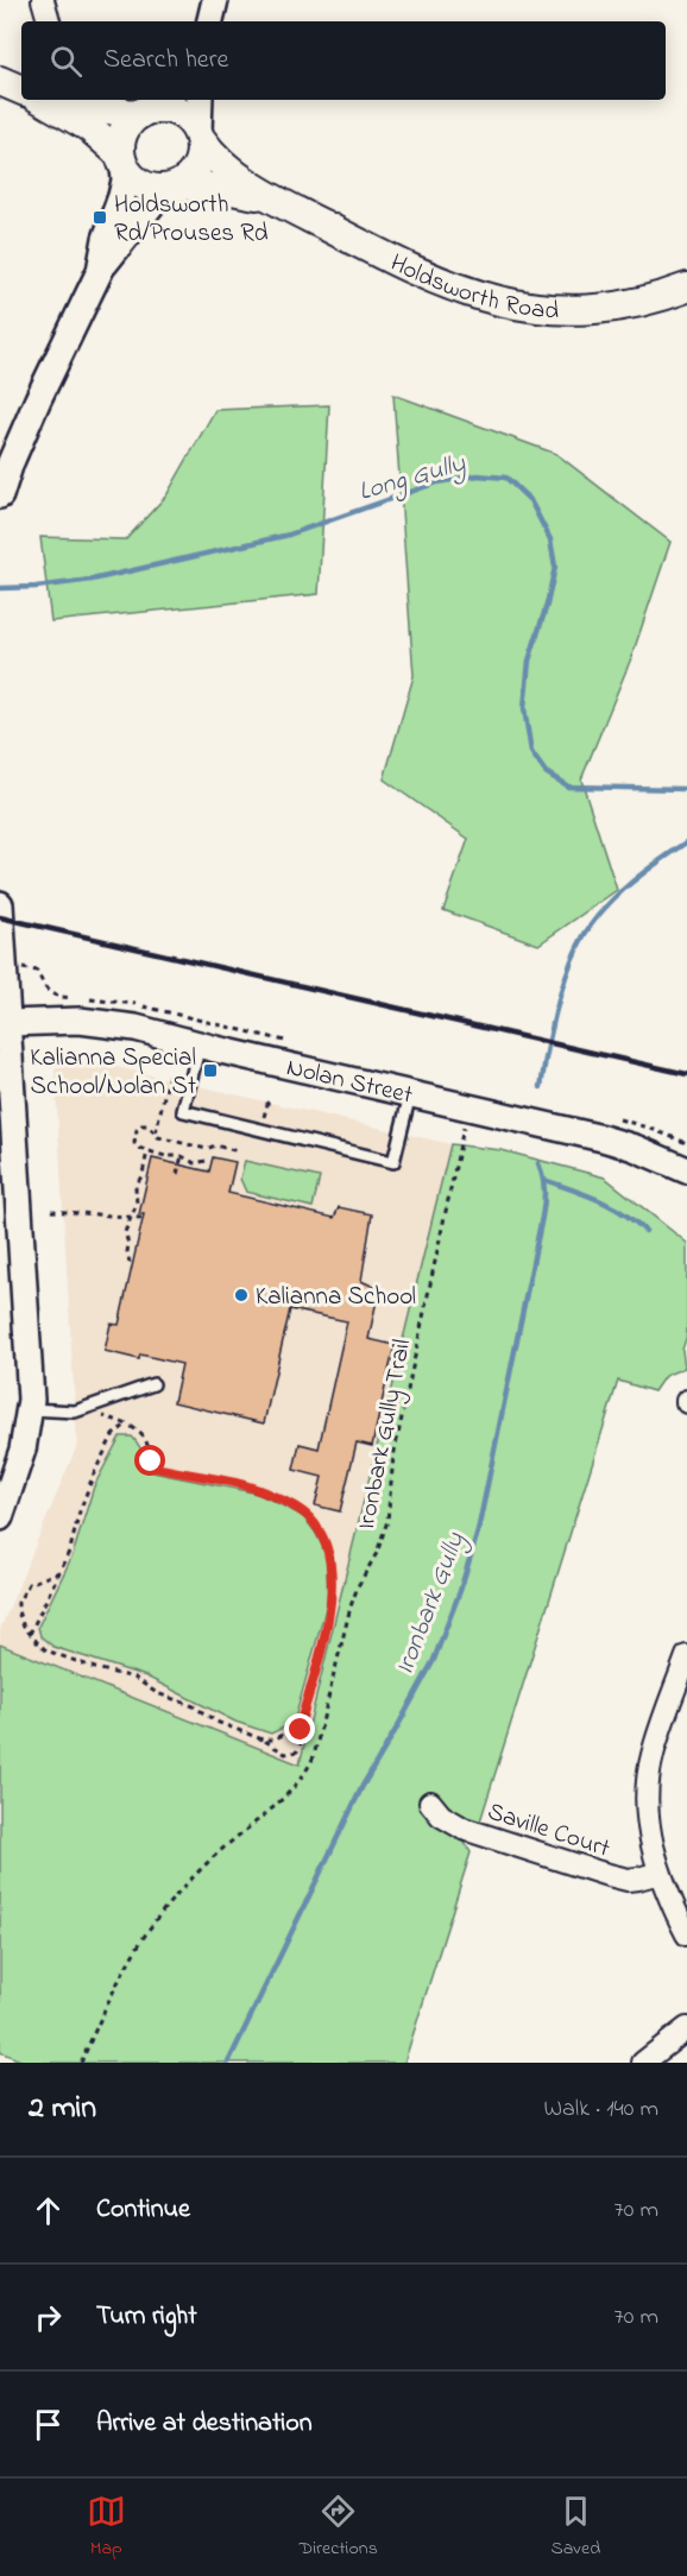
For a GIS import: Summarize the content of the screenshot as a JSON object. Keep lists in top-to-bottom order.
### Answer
{
  "streets": {
    "main road": ["Holdsworth Road"],
    "street": ["Nolan Street", "Saville Court"],
    "path": ["Ironbark Gully Trail"]
  },
  "crossings": [
    ["Nolan Street", "Ironbark Gully Trail"]
  ],
  "water": ["Long Gully", "Ironbark Gully"],
  "places": {
    "transit": ["Holdsworth Rd/Prouses Rd", "Kalianna Special School/Nolan St"],
    "other": ["Kalianna School"]
  },
  "page": {
    "search": "Search here",
    "heading": ["2 min", "Walk · 140 m"],
    "list": [
      ["Continue", "70 m"],
      ["Turn right", "70 m"],
      "Arrive at destination"
    ],
    "nav": ["Map", "Directions", "Saved"]
  }
}
